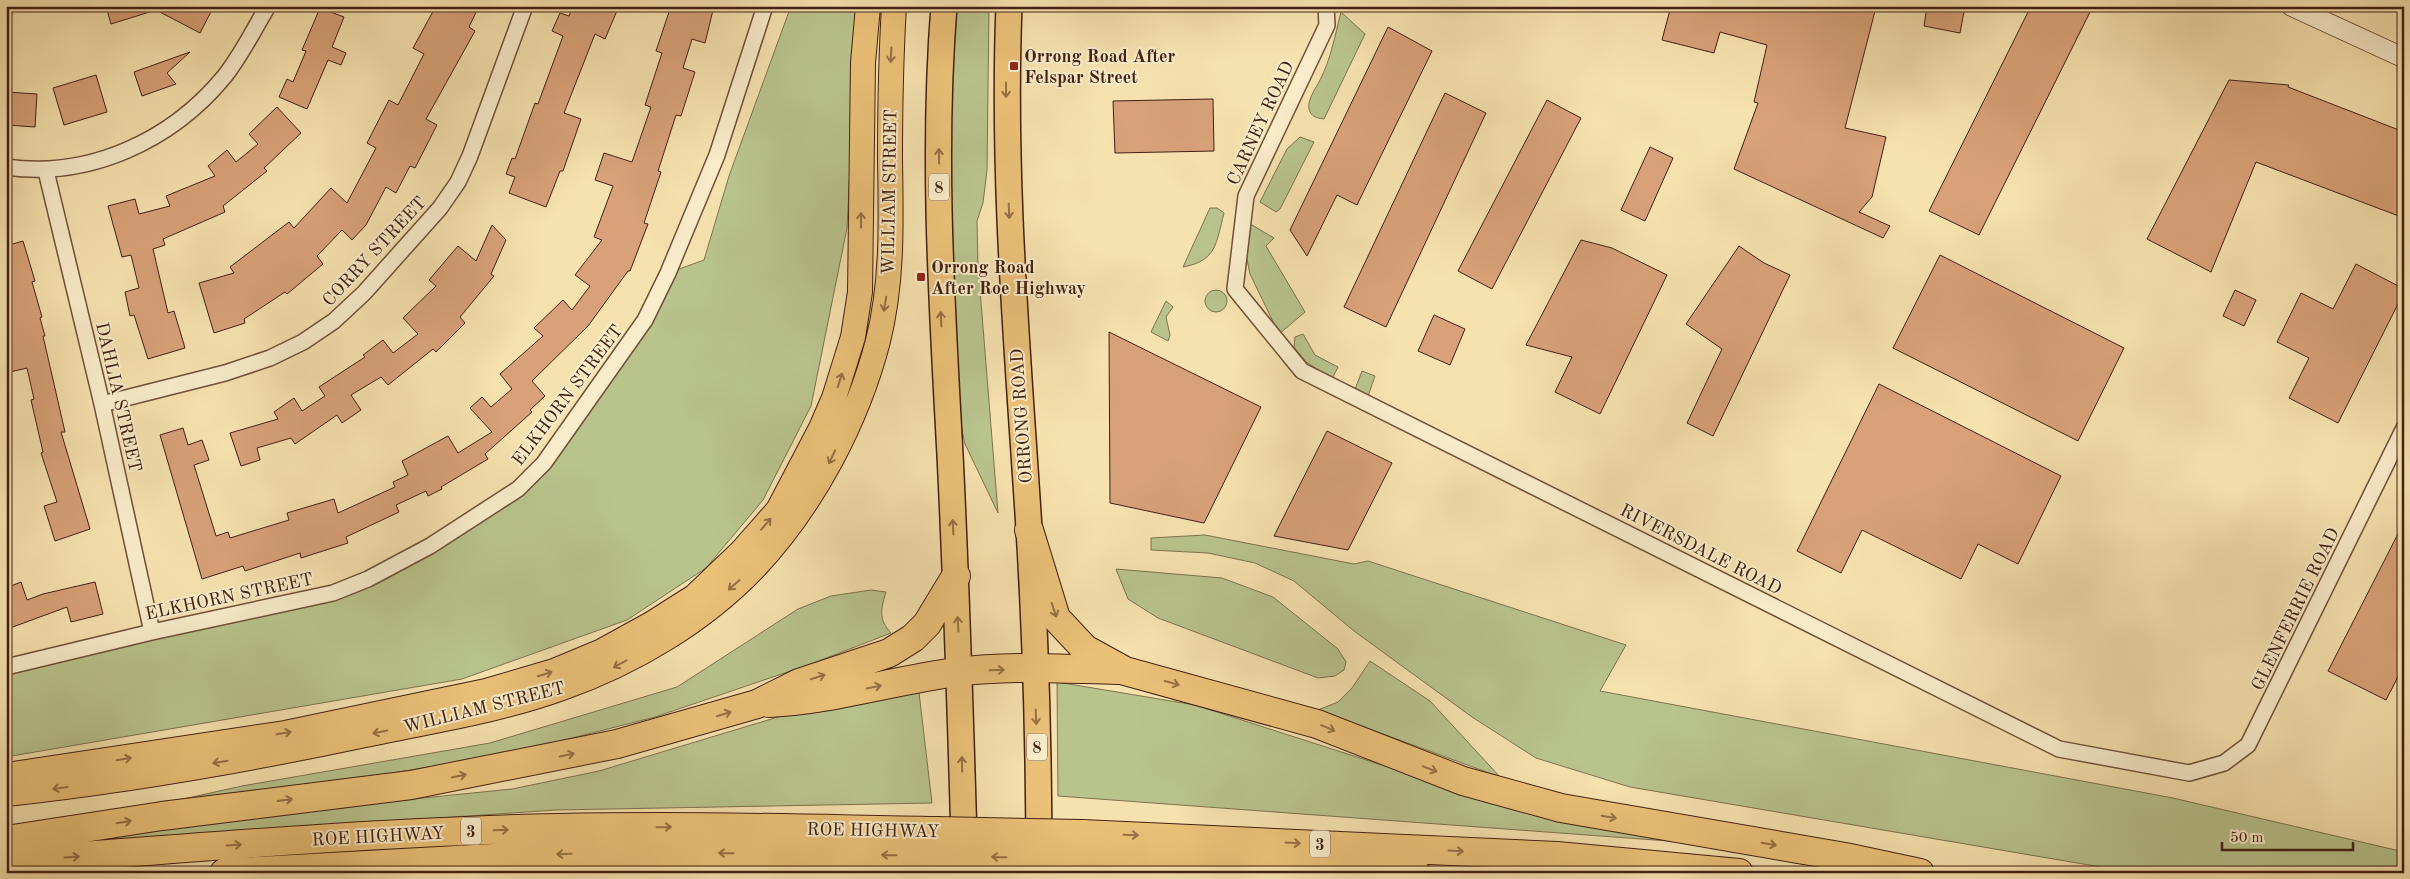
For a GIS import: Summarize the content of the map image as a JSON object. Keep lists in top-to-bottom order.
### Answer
{
  "streets": {
    "highway": [
      "8",
      "ORRONG ROAD",
      "ROE HIGHWAY",
      "3"
    ],
    "main road": ["WILLIAM STREET"],
    "street": [
      "CARNEY ROAD",
      "CORRY STREET",
      "ELKHORN STREET",
      "DAHLIA STREET",
      "RIVERSDALE ROAD",
      "GLENFERRIE ROAD"
    ]
  },
  "crossings": [
    ["CARNEY ROAD", "RIVERSDALE ROAD"],
    ["CORRY STREET", "DAHLIA STREET"],
    ["ELKHORN STREET", "DAHLIA STREET"],
    ["RIVERSDALE ROAD", "GLENFERRIE ROAD"]
  ],
  "places": {
    "transit": ["Orrong Road After Felspar Street", "Orrong Road After Roe Highway"]
  },
  "scale_bar": "50 m"
}
